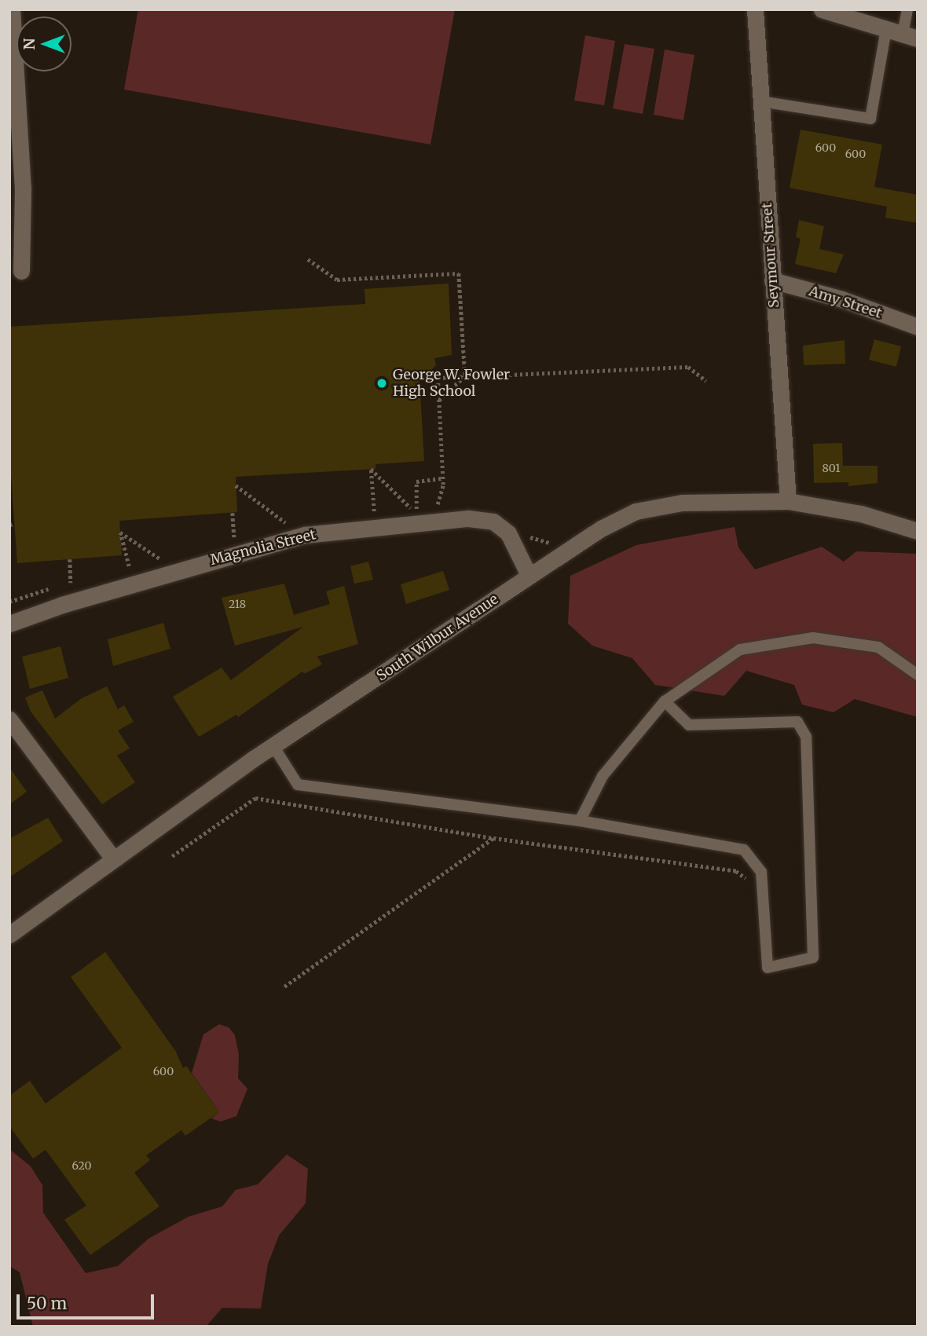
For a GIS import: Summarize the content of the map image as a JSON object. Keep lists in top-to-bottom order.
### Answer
{
  "streets": {
    "street": [
      "Seymour Street",
      "Amy Street",
      "Magnolia Street",
      "South Wilbur Avenue"
    ]
  },
  "crossings": [
    ["Seymour Street", "Amy Street"],
    ["Seymour Street", "South Wilbur Avenue"],
    ["Magnolia Street", "South Wilbur Avenue"]
  ],
  "places": ["George W. Fowler High School"],
  "house_numbers": [
    "600",
    "600",
    "801",
    "218",
    "600",
    "620"
  ],
  "scale_bar": "50 m",
  "north": "left"
}
